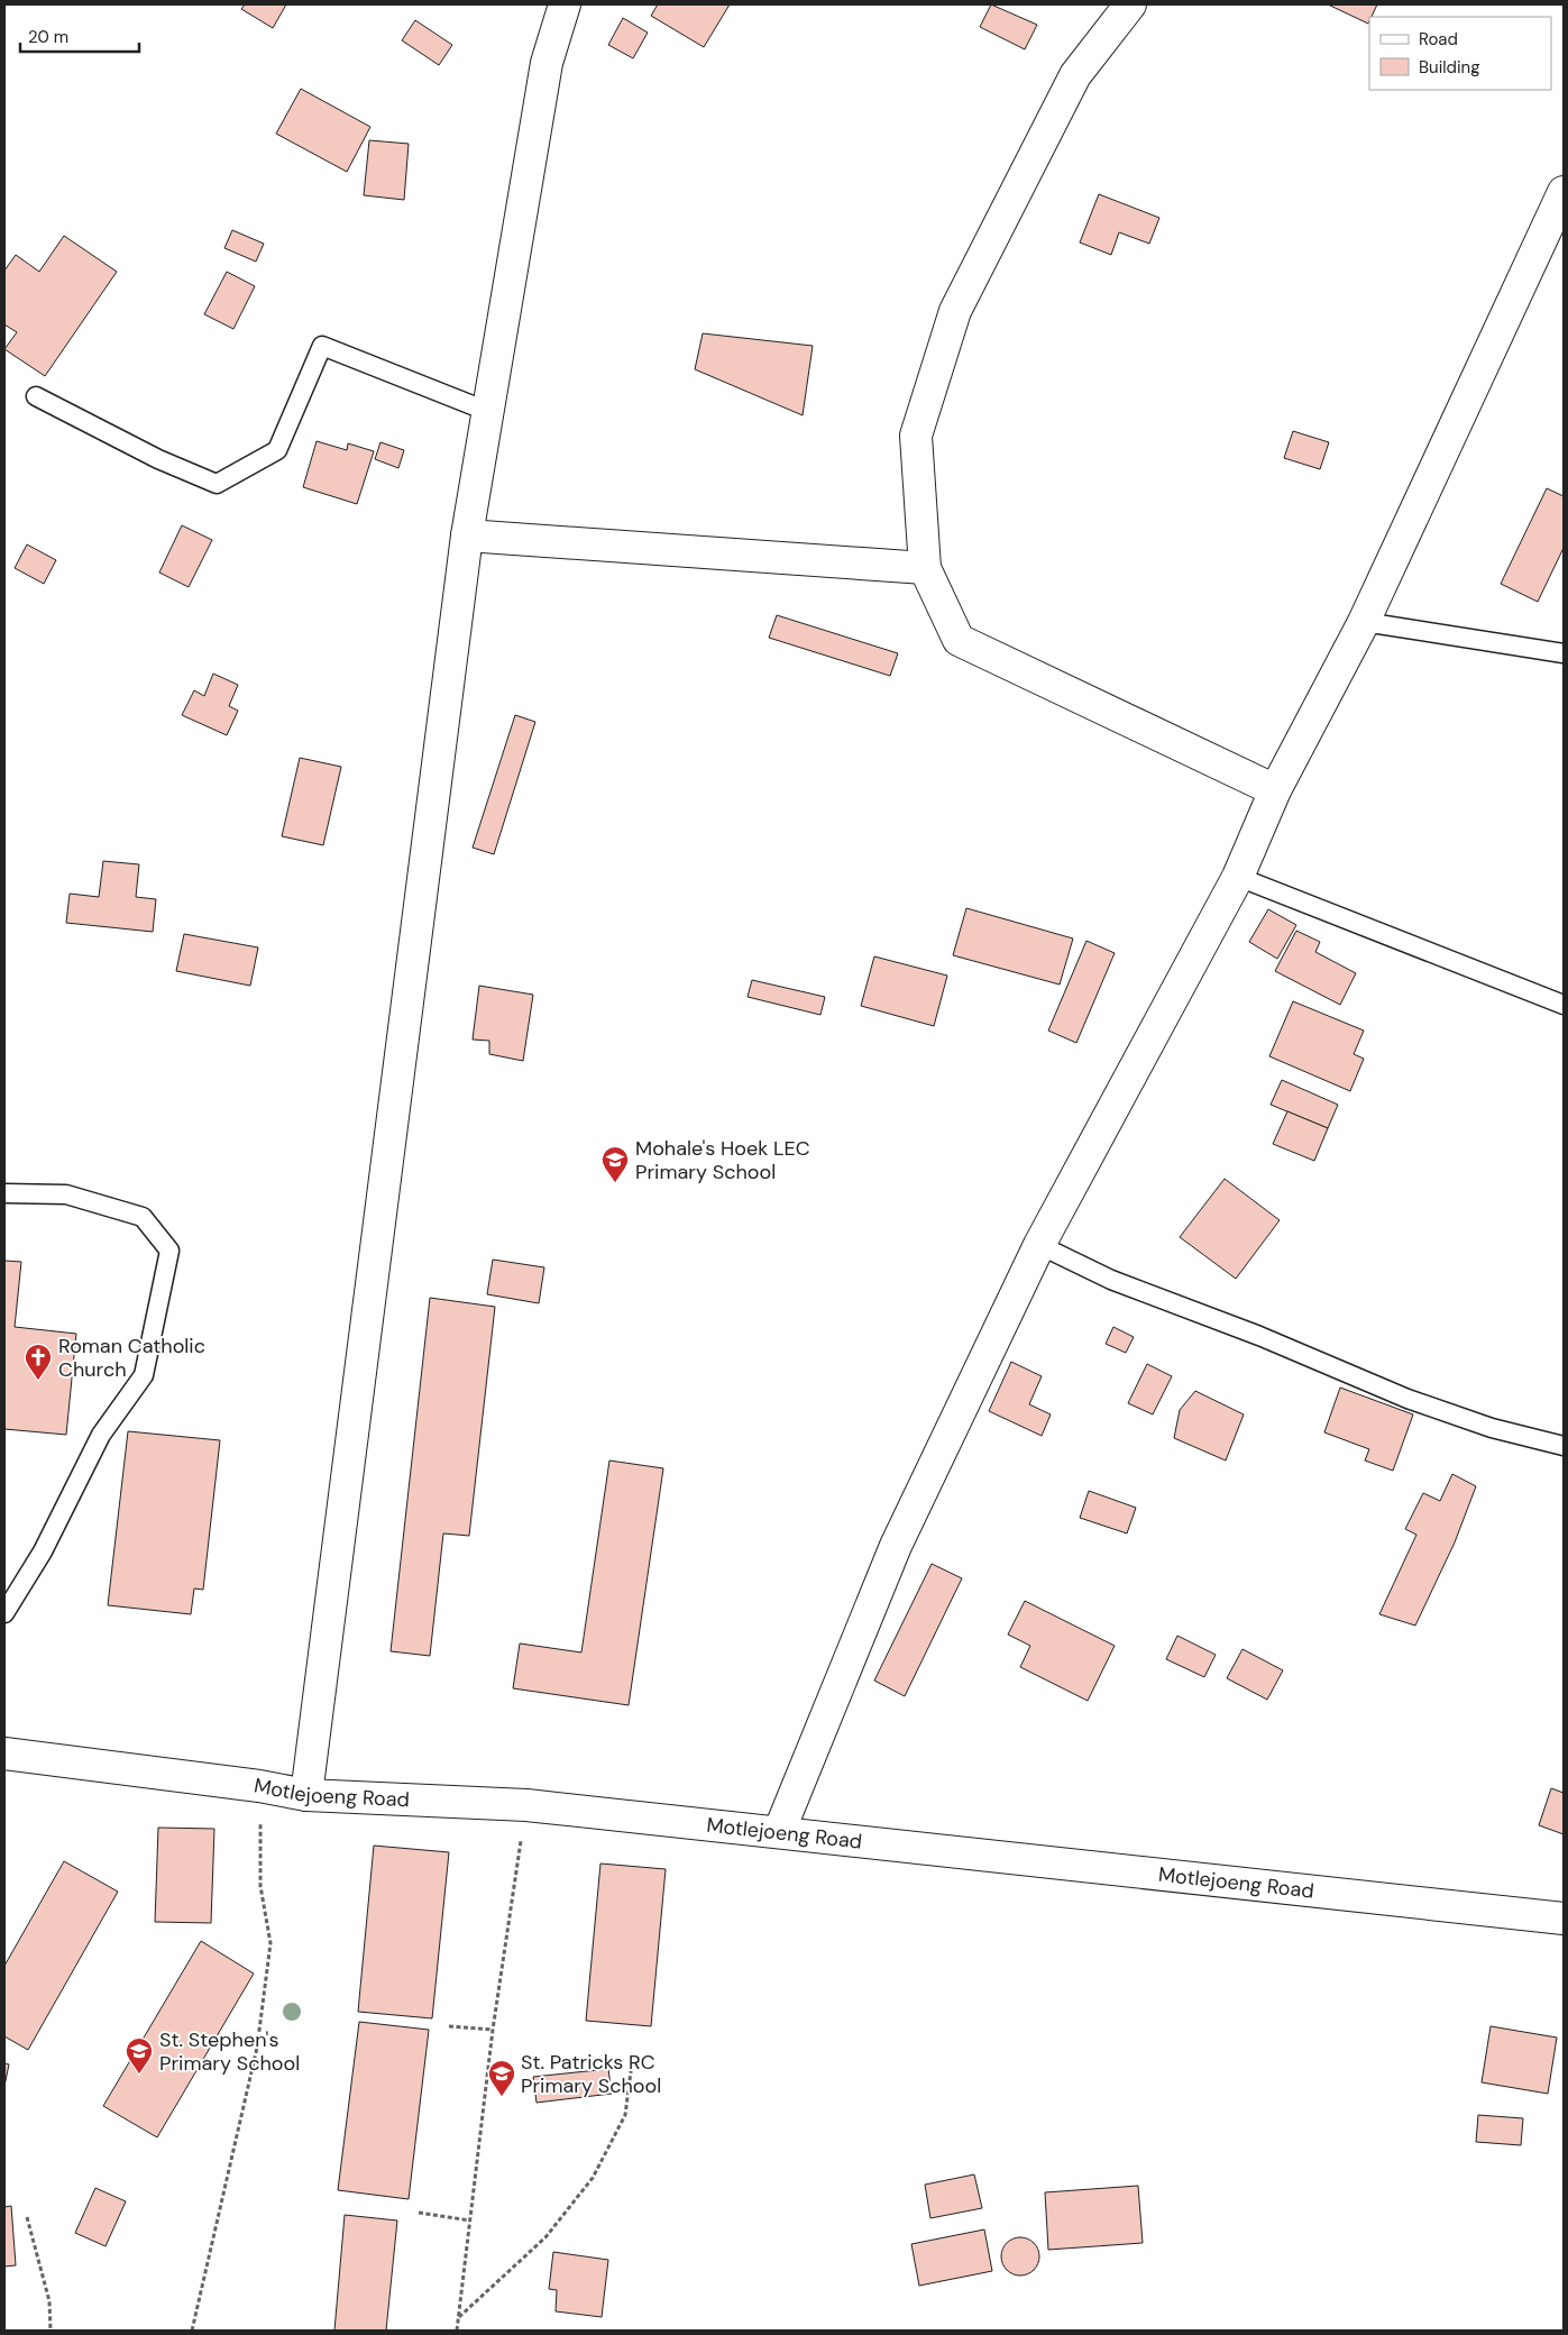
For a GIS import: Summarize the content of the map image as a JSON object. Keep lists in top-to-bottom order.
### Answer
{
  "streets": {
    "street": ["Motlejoeng Road"]
  },
  "places": {
    "school or university": ["Mohale's Hoek LEC Primary School", "St. Stephen's Primary School", "St. Patricks RC Primary School"],
    "church": ["Roman Catholic Church"]
  },
  "legend": ["Road", "Building"],
  "scale_bar": "20 m"
}
